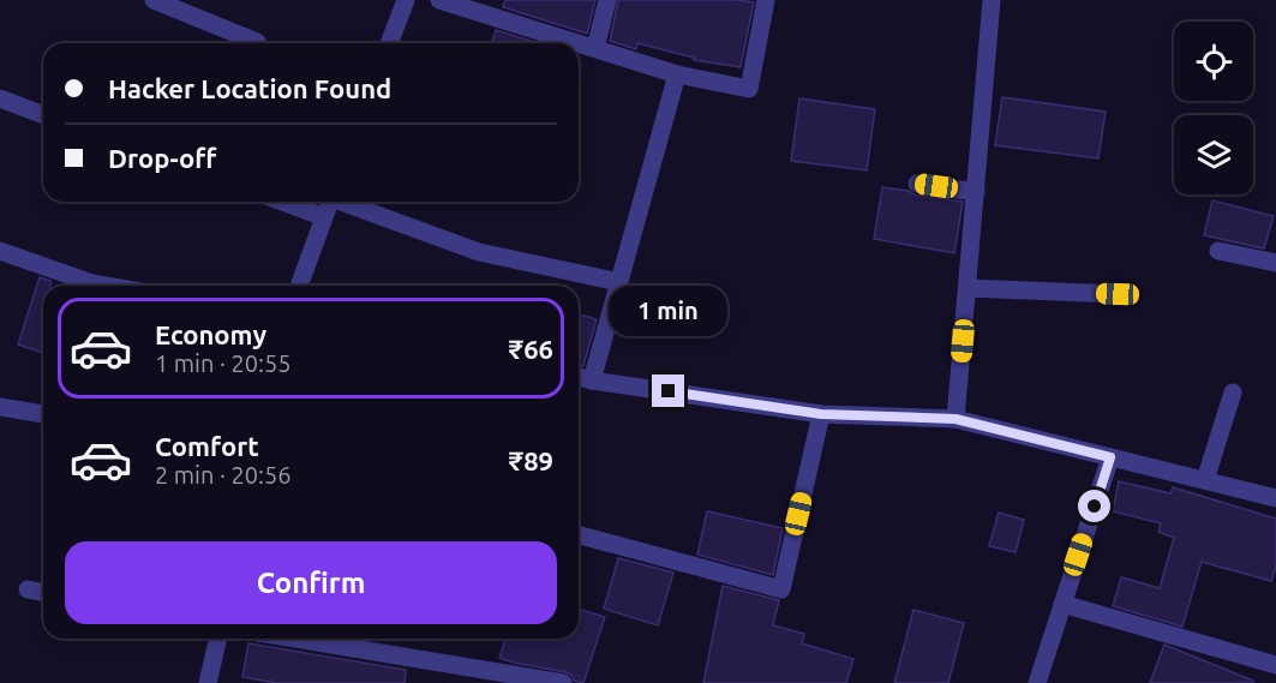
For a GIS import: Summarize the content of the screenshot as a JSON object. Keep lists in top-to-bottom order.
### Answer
{
  "page": {
    "banner": ["Hacker Location Found", "Drop-off"],
    "bubble": "1 min",
    "list": [
      {
        "name": "Economy",
        "note": "1 min · 20:55",
        "value": "₹66"
      },
      {
        "name": "Comfort",
        "note": "2 min · 20:56",
        "value": "₹89"
      }
    ],
    "buttons": "Confirm"
  }
}
